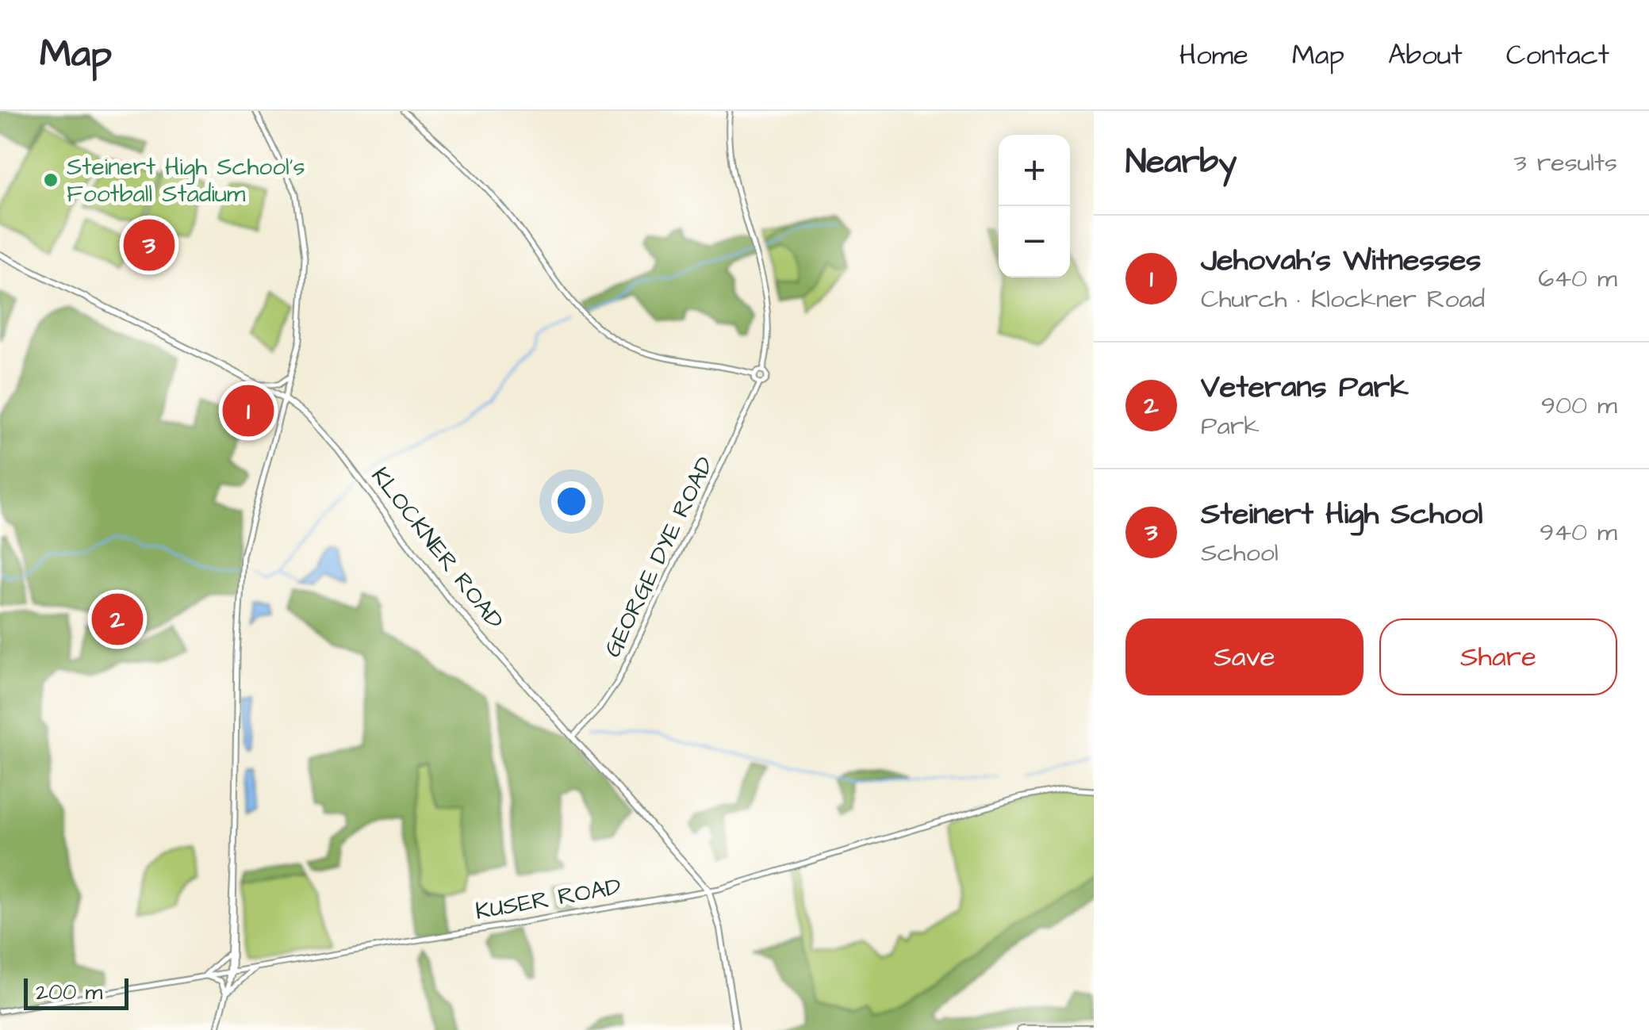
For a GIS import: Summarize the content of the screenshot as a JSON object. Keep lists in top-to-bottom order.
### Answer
{
  "streets": {
    "main road": ["KLOCKNER ROAD"],
    "street": ["GEORGE DYE ROAD", "KUSER ROAD"]
  },
  "crossings": [
    ["KLOCKNER ROAD", "GEORGE DYE ROAD"],
    ["KLOCKNER ROAD", "KUSER ROAD"]
  ],
  "places": ["Steinert High School's Football Stadium"],
  "scale_bar": "200 m",
  "page": {
    "header": "Map",
    "nav": [
      "Home",
      "Map",
      "About",
      "Contact"
    ],
    "heading": ["Nearby", "3 results"],
    "map_buttons": ["+", "−"],
    "list": [
      {
        "mark": "1",
        "name": "Jehovah's Witnesses",
        "note": "Church · Klockner Road",
        "value": "640 m"
      },
      {
        "mark": "2",
        "name": "Veterans Park",
        "note": "Park",
        "value": "900 m"
      },
      {
        "mark": "3",
        "name": "Steinert High School",
        "note": "School",
        "value": "940 m"
      }
    ],
    "pins": ["3", "1", "2"],
    "buttons": ["Save", "Share"],
    "scale": "200 m"
  }
}
